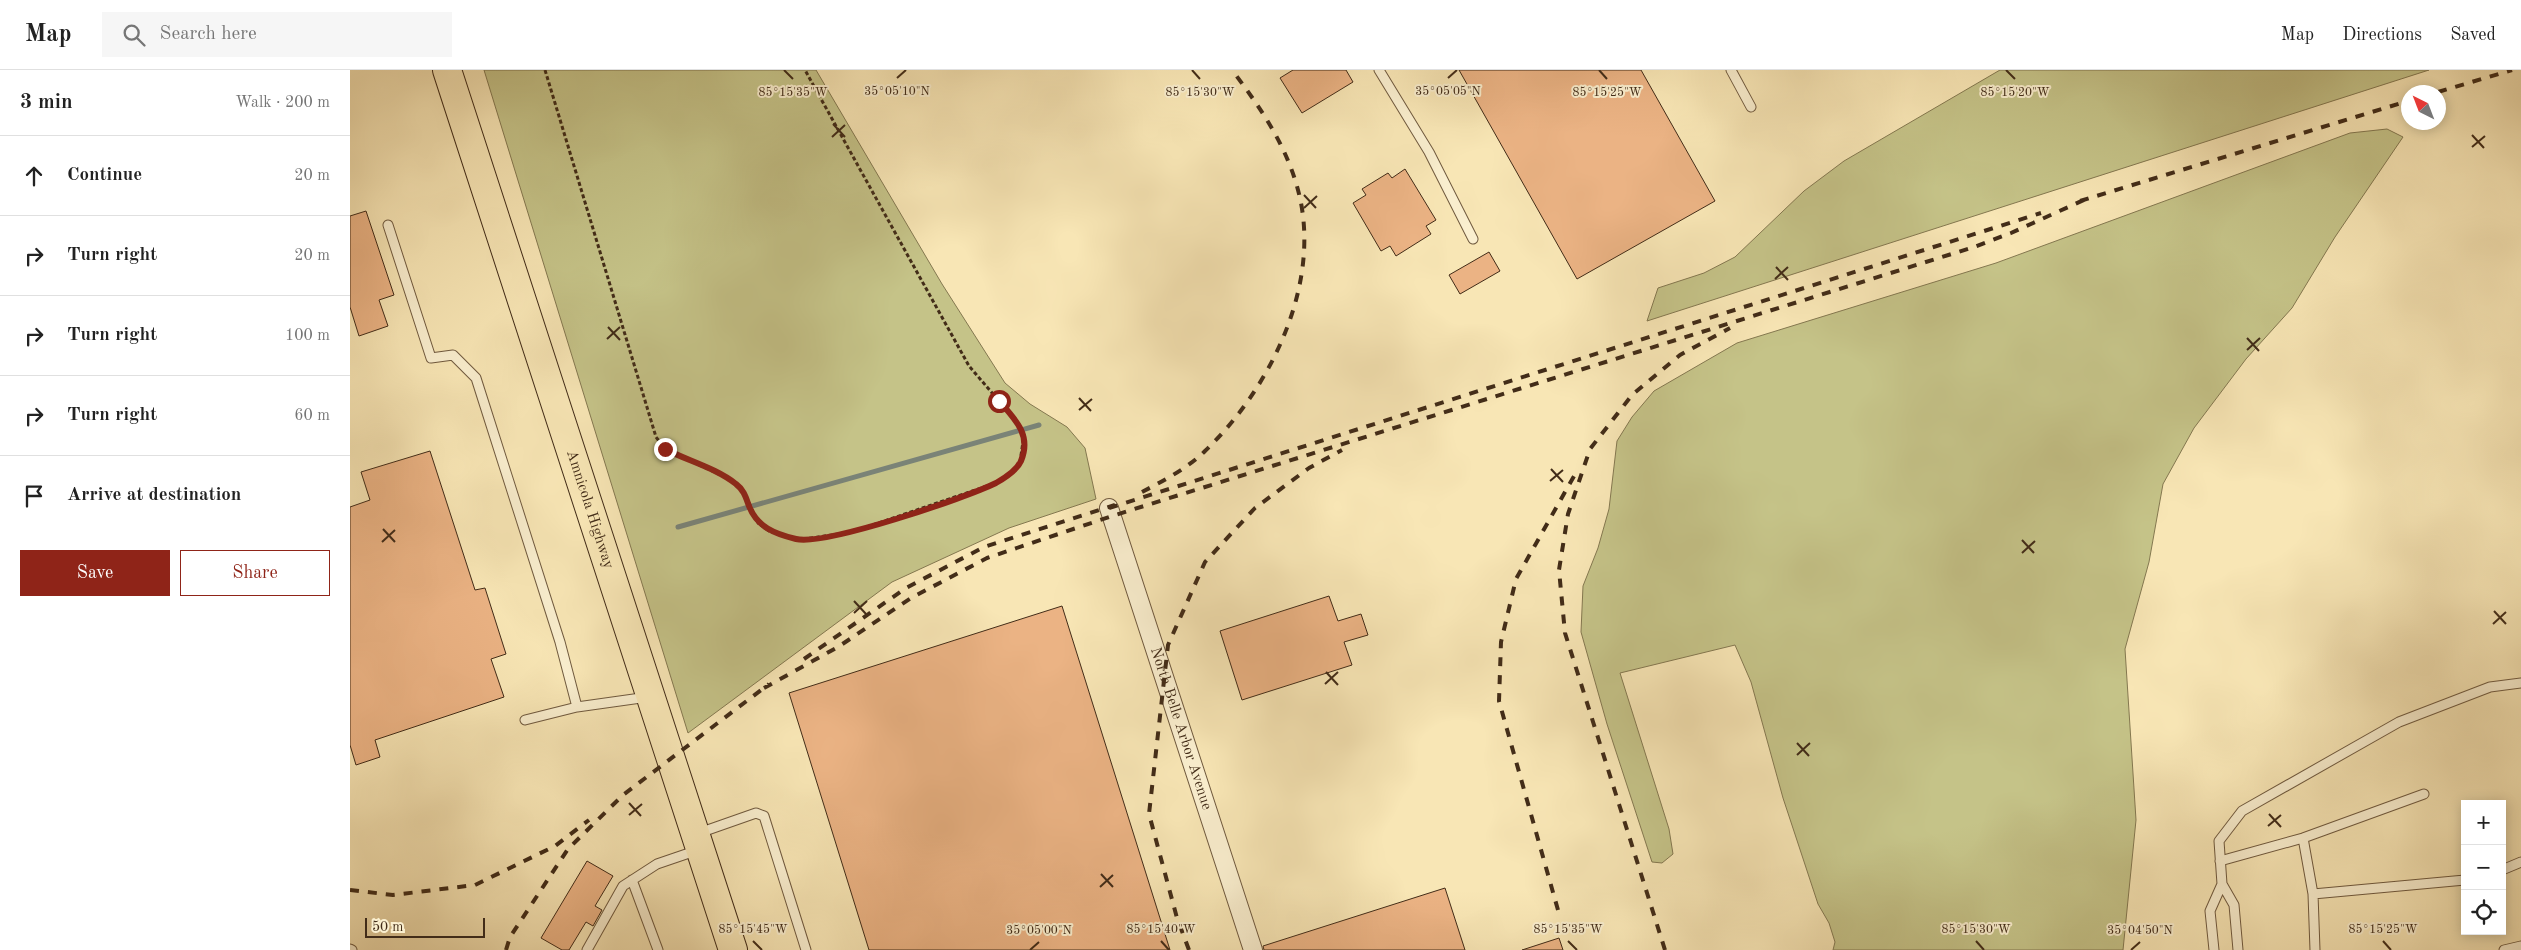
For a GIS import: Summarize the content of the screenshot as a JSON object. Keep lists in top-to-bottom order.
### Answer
{
  "streets": {
    "main road": ["Amnicola Highway"],
    "street": ["North Belle Arbor Avenue"]
  },
  "scale_bar": "50 m",
  "north": "top left",
  "page": {
    "header": "Map",
    "search": "Search here",
    "nav": ["Map", "Directions", "Saved"],
    "heading": ["3 min", "Walk · 200 m"],
    "list": [
      ["Continue", "20 m"],
      ["Turn right", "20 m"],
      ["Turn right", "100 m"],
      ["Turn right", "60 m"],
      "Arrive at destination"
    ],
    "buttons": ["Save", "Share"],
    "map_buttons": ["+", "−"],
    "scale": "50 m"
  },
  "coordinates": [
    "35°05'10\"N",
    "35°05'05\"N",
    "85°15'35\"W",
    "85°15'30\"W",
    "85°15'25\"W",
    "85°15'20\"W",
    "85°15'45\"W",
    "85°15'40\"W",
    "35°05'00\"N",
    "35°04'50\"N"
  ]
}
